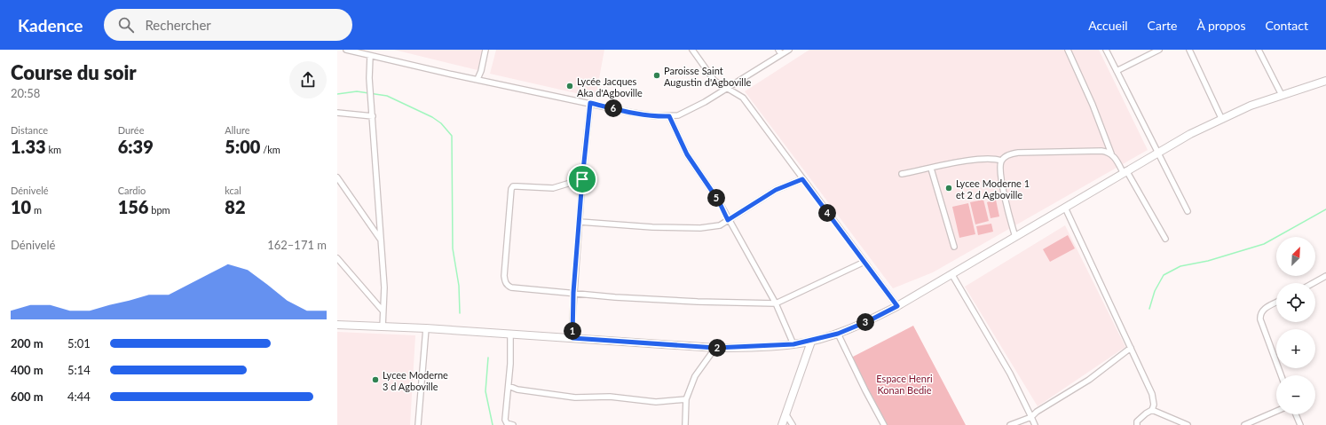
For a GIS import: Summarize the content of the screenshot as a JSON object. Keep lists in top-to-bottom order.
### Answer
{
  "parks": ["Espace Henri Konan Bedie"],
  "places": [
    "Paroisse Saint Augustin d'Agboville",
    "Lycée Jacques Aka d'Agboville",
    "Lycee Moderne 1 et 2 d Agboville",
    "Lycee Moderne 3 d Agboville"
  ],
  "north": "top right",
  "page": {
    "header": "Kadence",
    "search": "Rechercher",
    "nav": [
      "Accueil",
      "Carte",
      "À propos",
      "Contact"
    ],
    "heading": ["Course du soir", "20:58"],
    "pins": [
      "6",
      "5",
      "4",
      "3",
      "1",
      "2"
    ],
    "stats": [
      ["Distance", "1.33 km"],
      ["Durée", "6:39"],
      ["Allure", "5:00 /km"],
      ["Dénivelé", "10 m"],
      ["Cardio", "156 bpm"],
      ["kcal", "82"]
    ],
    "chart": ["Dénivelé", "162–171 m"],
    "map_buttons": ["+", "−"],
    "list": [
      {
        "name": "200 m",
        "note": "5:01"
      },
      {
        "name": "400 m",
        "note": "5:14"
      },
      {
        "name": "600 m",
        "note": "4:44"
      }
    ]
  }
}
